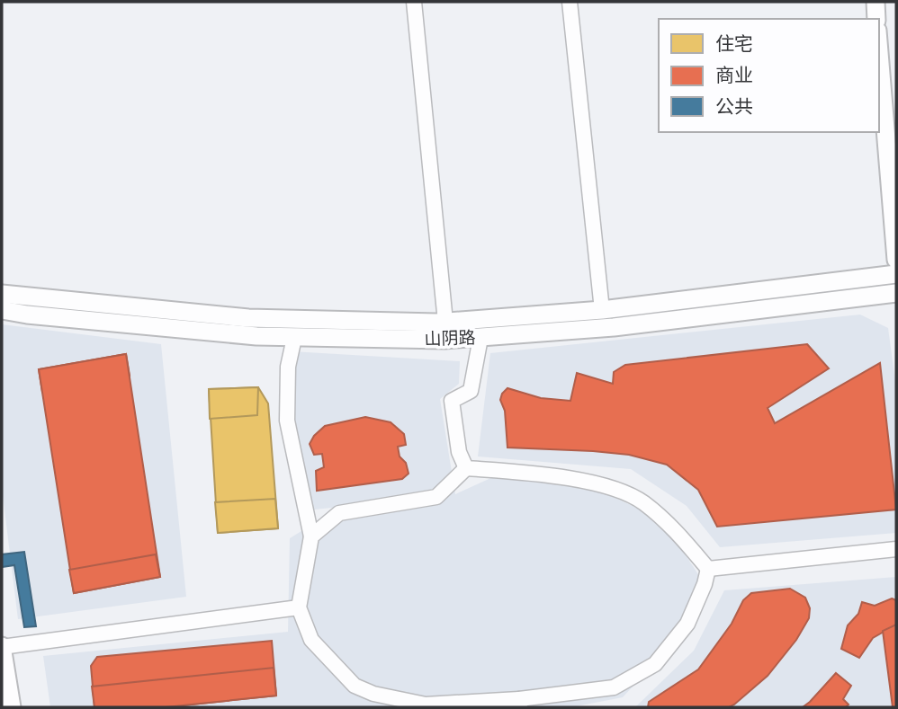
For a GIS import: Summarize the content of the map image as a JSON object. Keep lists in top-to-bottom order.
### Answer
{
  "streets": {
    "main road": ["山阴路"]
  },
  "legend": ["住宅", "商业", "公共"]
}
